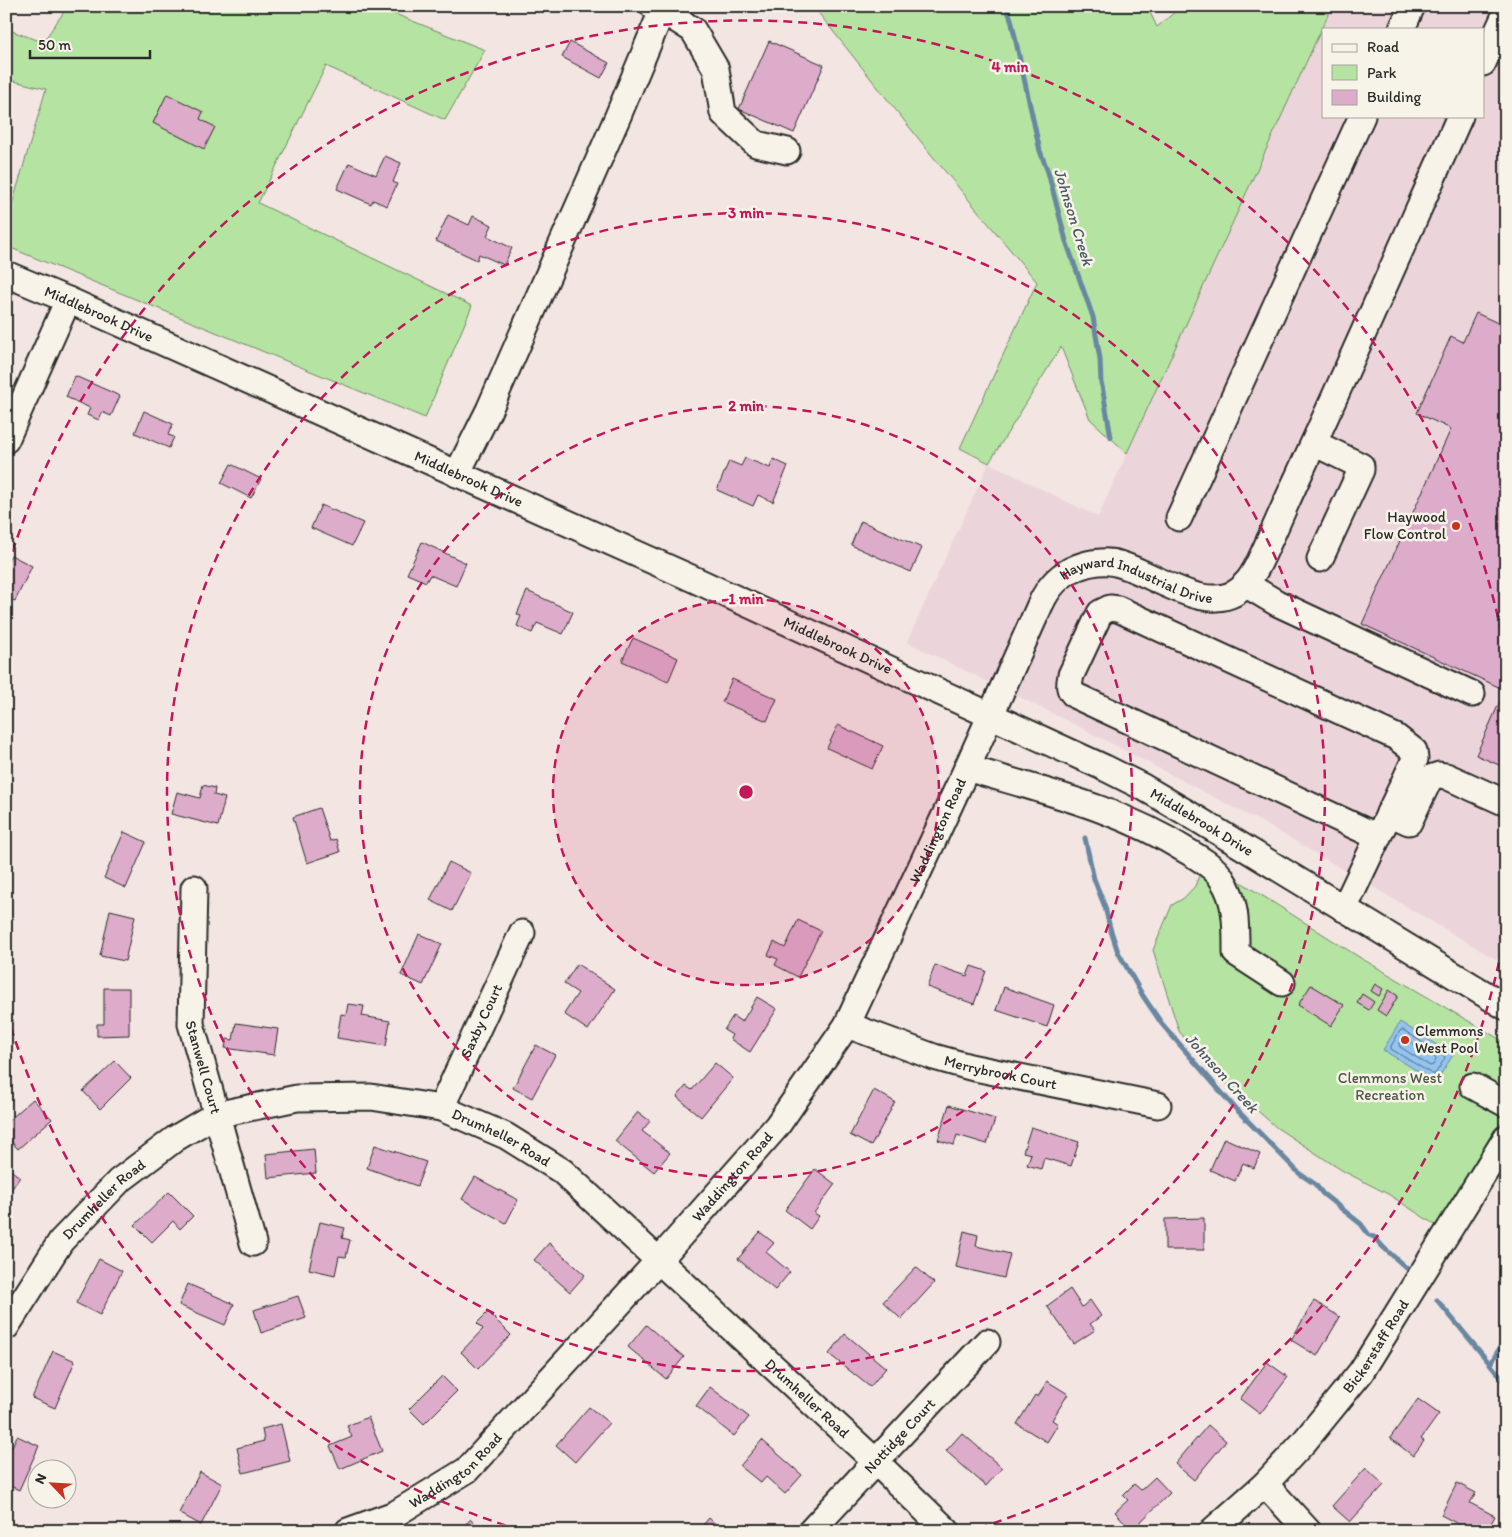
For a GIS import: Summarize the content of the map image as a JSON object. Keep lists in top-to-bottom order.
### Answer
{
  "streets": {
    "street": [
      "Middlebrook Drive",
      "Hayward Industrial Drive",
      "Waddington Road",
      "Saxby Court",
      "Stanwell Court",
      "Merrybrook Court",
      "Drumheller Road",
      "Bickerstaff Road",
      "Nottidge Court"
    ]
  },
  "crossings": [
    ["Middlebrook Drive", "Hayward Industrial Drive"],
    ["Middlebrook Drive", "Waddington Road"],
    ["Hayward Industrial Drive", "Waddington Road"],
    ["Waddington Road", "Merrybrook Court"],
    ["Waddington Road", "Drumheller Road"],
    ["Saxby Court", "Drumheller Road"],
    ["Stanwell Court", "Drumheller Road"],
    ["Drumheller Road", "Nottidge Court"]
  ],
  "water": ["Johnson Creek"],
  "parks": ["Clemmons West Recreation"],
  "places": ["Haywood Flow Control", "Clemmons West Pool"],
  "legend": ["Road", "Park", "Building"],
  "scale_bar": "50 m",
  "north": "top left",
  "rings": [
    "4 min",
    "3 min",
    "2 min",
    "1 min"
  ]
}
